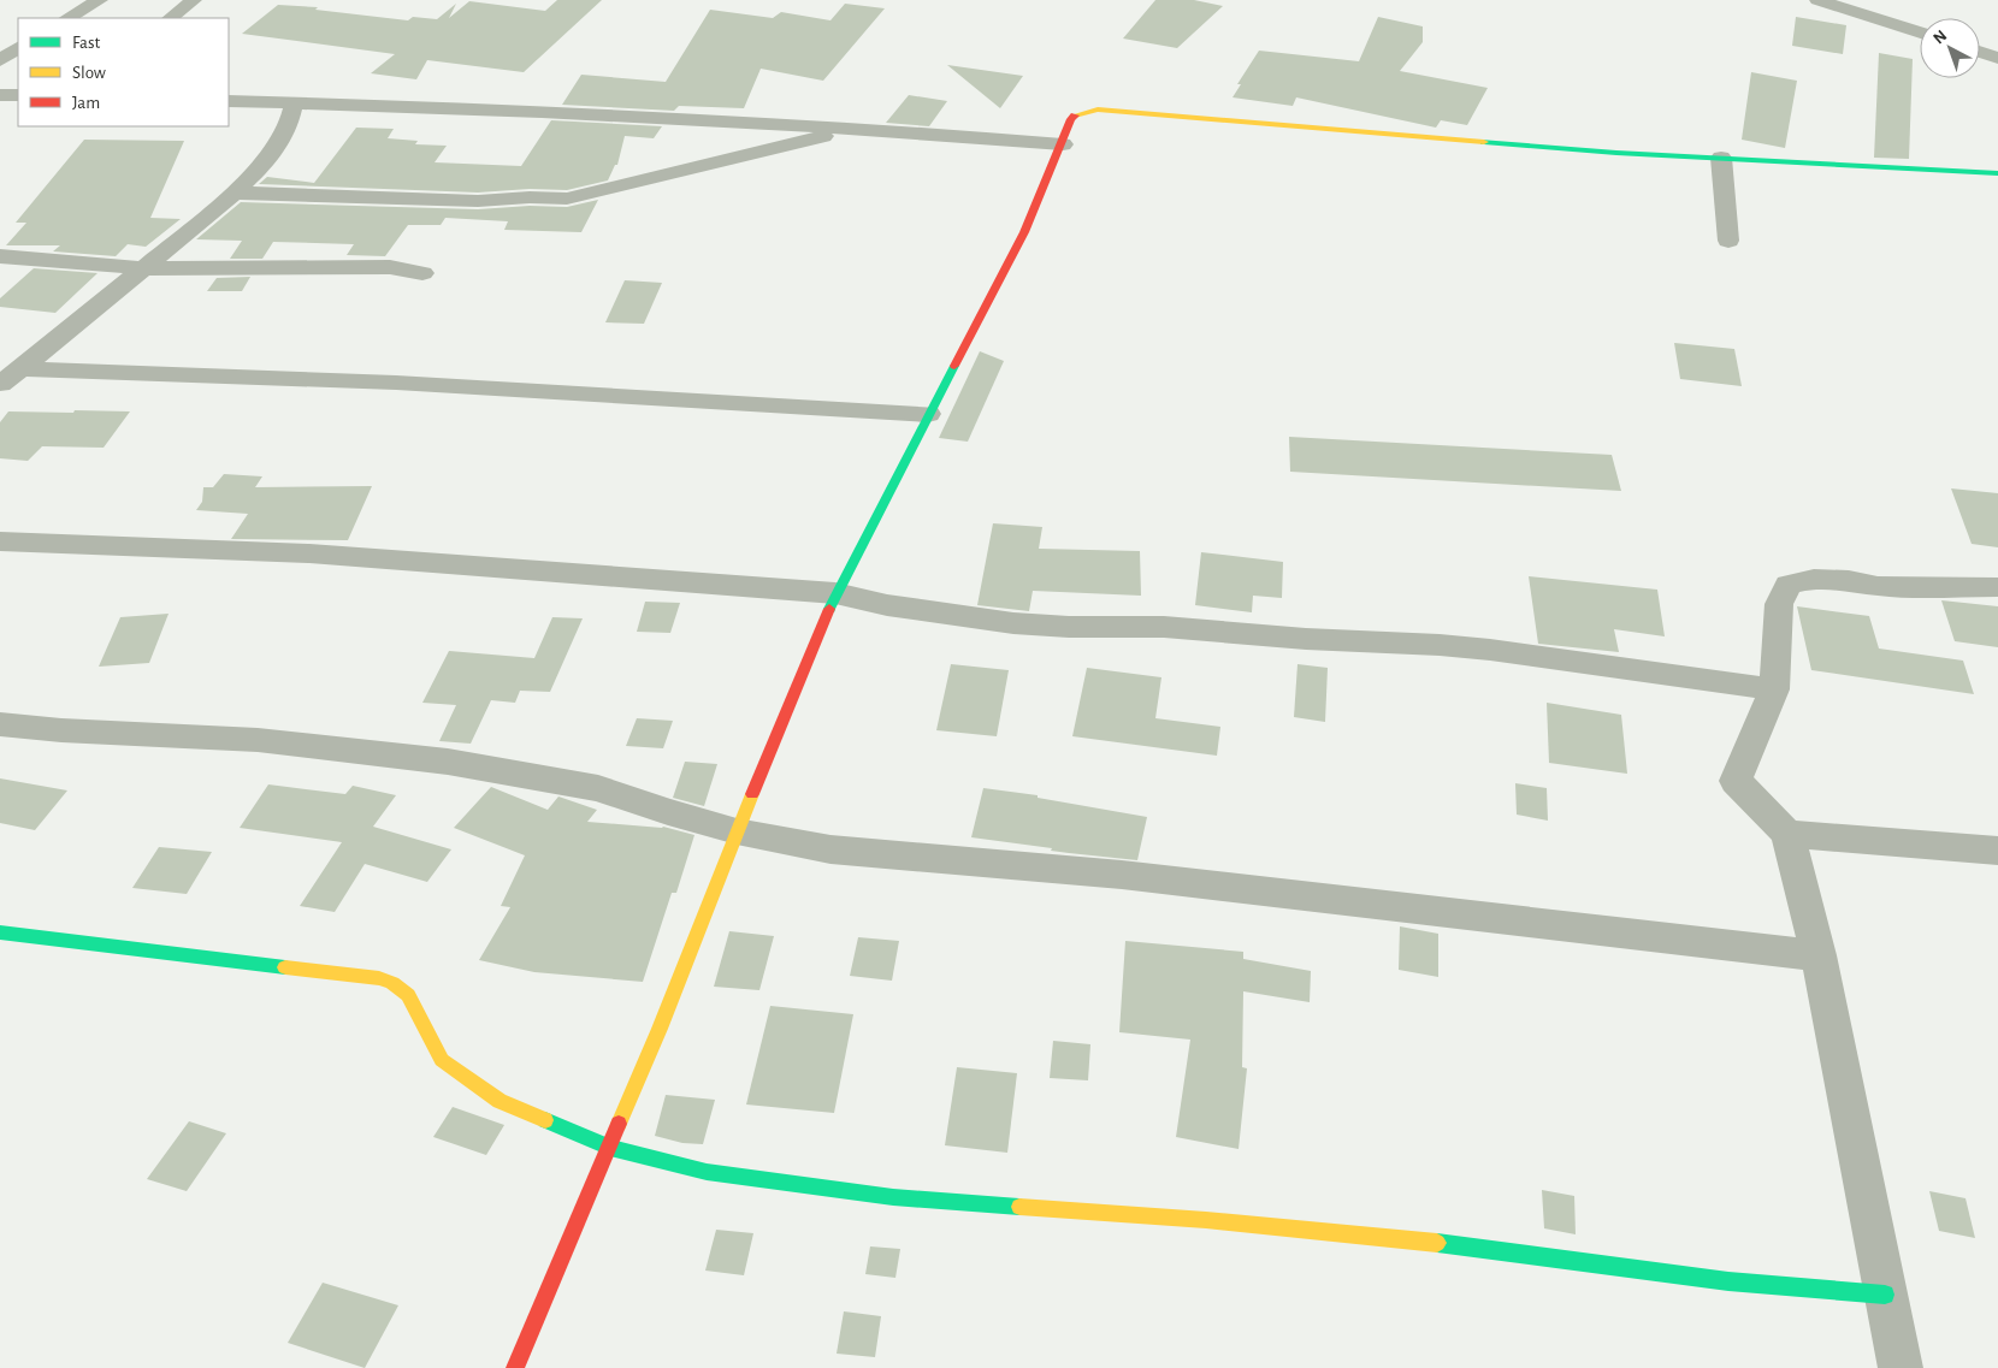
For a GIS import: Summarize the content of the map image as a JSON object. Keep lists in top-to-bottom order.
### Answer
{
  "legend": ["Fast", "Slow", "Jam"],
  "north": "top left"
}
